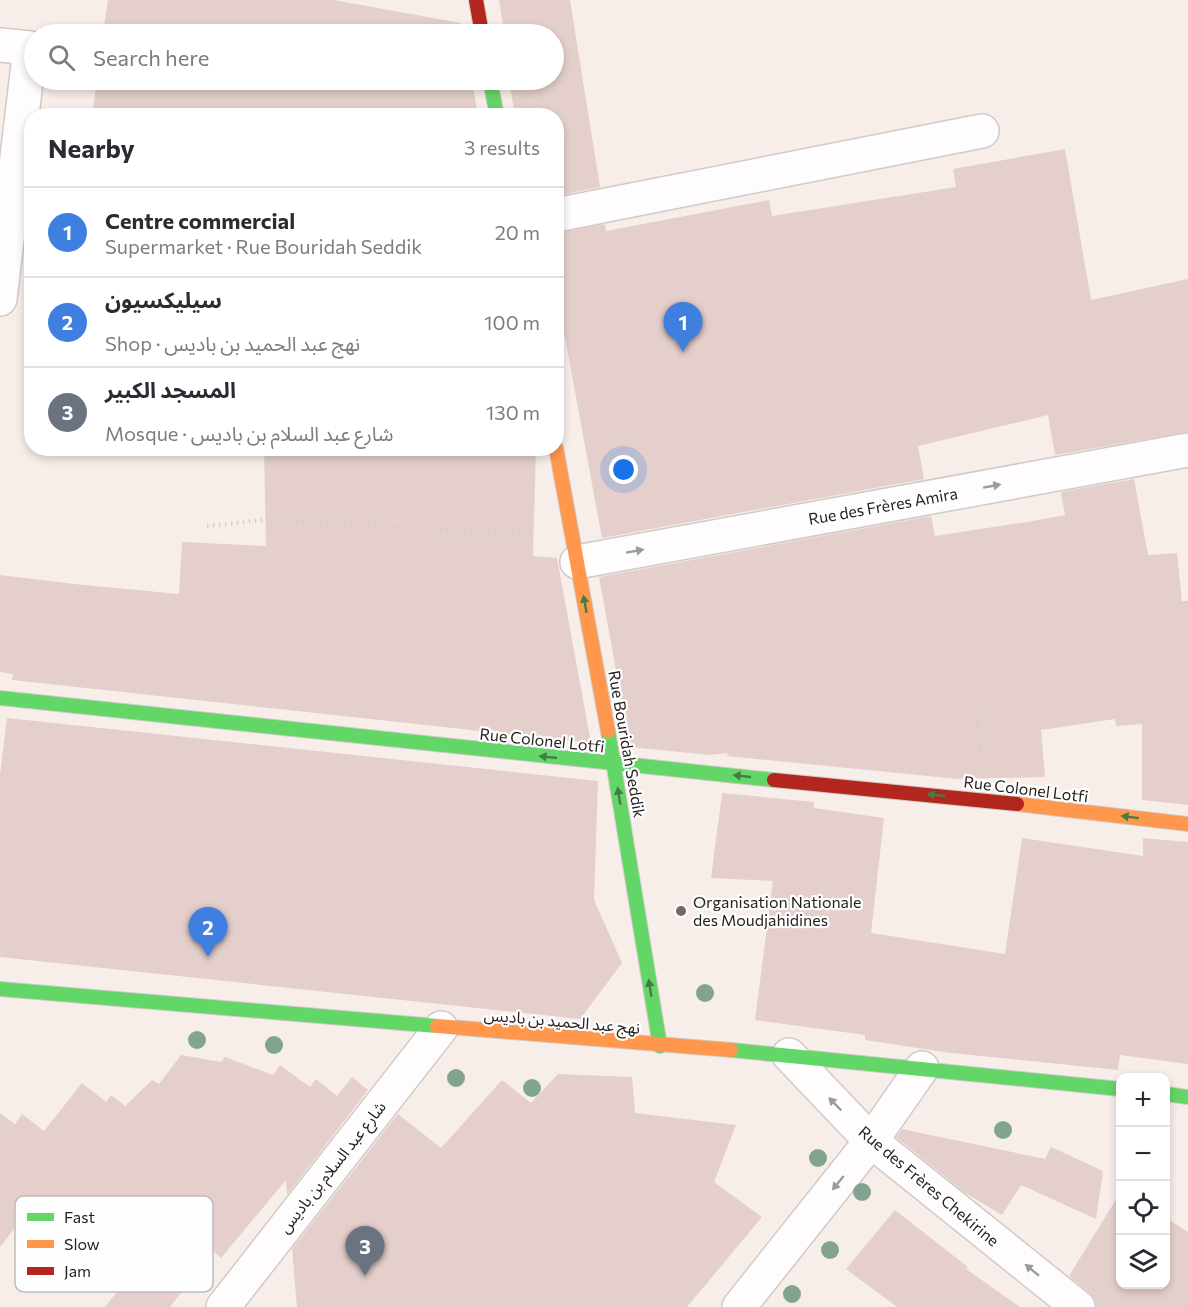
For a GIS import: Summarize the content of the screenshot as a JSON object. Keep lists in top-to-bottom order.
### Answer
{
  "streets": {
    "main road": ["Rue Colonel Lotfi", "Rue Bouridah Seddik", "نهج عبد الحميد بن باديس"],
    "street": ["Rue des Frères Amira", "شارع عبد السلام بن باديس", "Rue des Frères Chekirine"]
  },
  "crossings": [
    ["Rue des Frères Amira", "Rue Bouridah Seddik"],
    ["Rue Colonel Lotfi", "Rue Bouridah Seddik"],
    ["Rue Bouridah Seddik", "نهج عبد الحميد بن باديس"],
    ["نهج عبد الحميد بن باديس", "شارع عبد السلام بن باديس"],
    ["نهج عبد الحميد بن باديس", "Rue des Frères Chekirine"]
  ],
  "one_way": [
    "Rue des Frères Amira",
    "Rue Colonel Lotfi",
    "Rue Bouridah Seddik",
    "Rue des Frères Chekirine"
  ],
  "places": ["Organisation Nationale des Moudjahidines"],
  "legend": ["Fast", "Slow", "Jam"],
  "page": {
    "search": "Search here",
    "heading": ["Nearby", "3 results"],
    "list": [
      {
        "mark": "1",
        "name": "Centre commercial",
        "note": "Supermarket · Rue Bouridah Seddik",
        "value": "20 m"
      },
      {
        "mark": "2",
        "name": "سيليكسيون",
        "note": "Shop · نهج عبد الحميد بن باديس",
        "value": "100 m"
      },
      {
        "mark": "3",
        "name": "المسجد الكبير",
        "note": "Mosque · شارع عبد السلام بن باديس",
        "value": "130 m"
      }
    ],
    "pins": ["1", "2", "3"],
    "map_buttons": ["+", "−"]
  }
}
